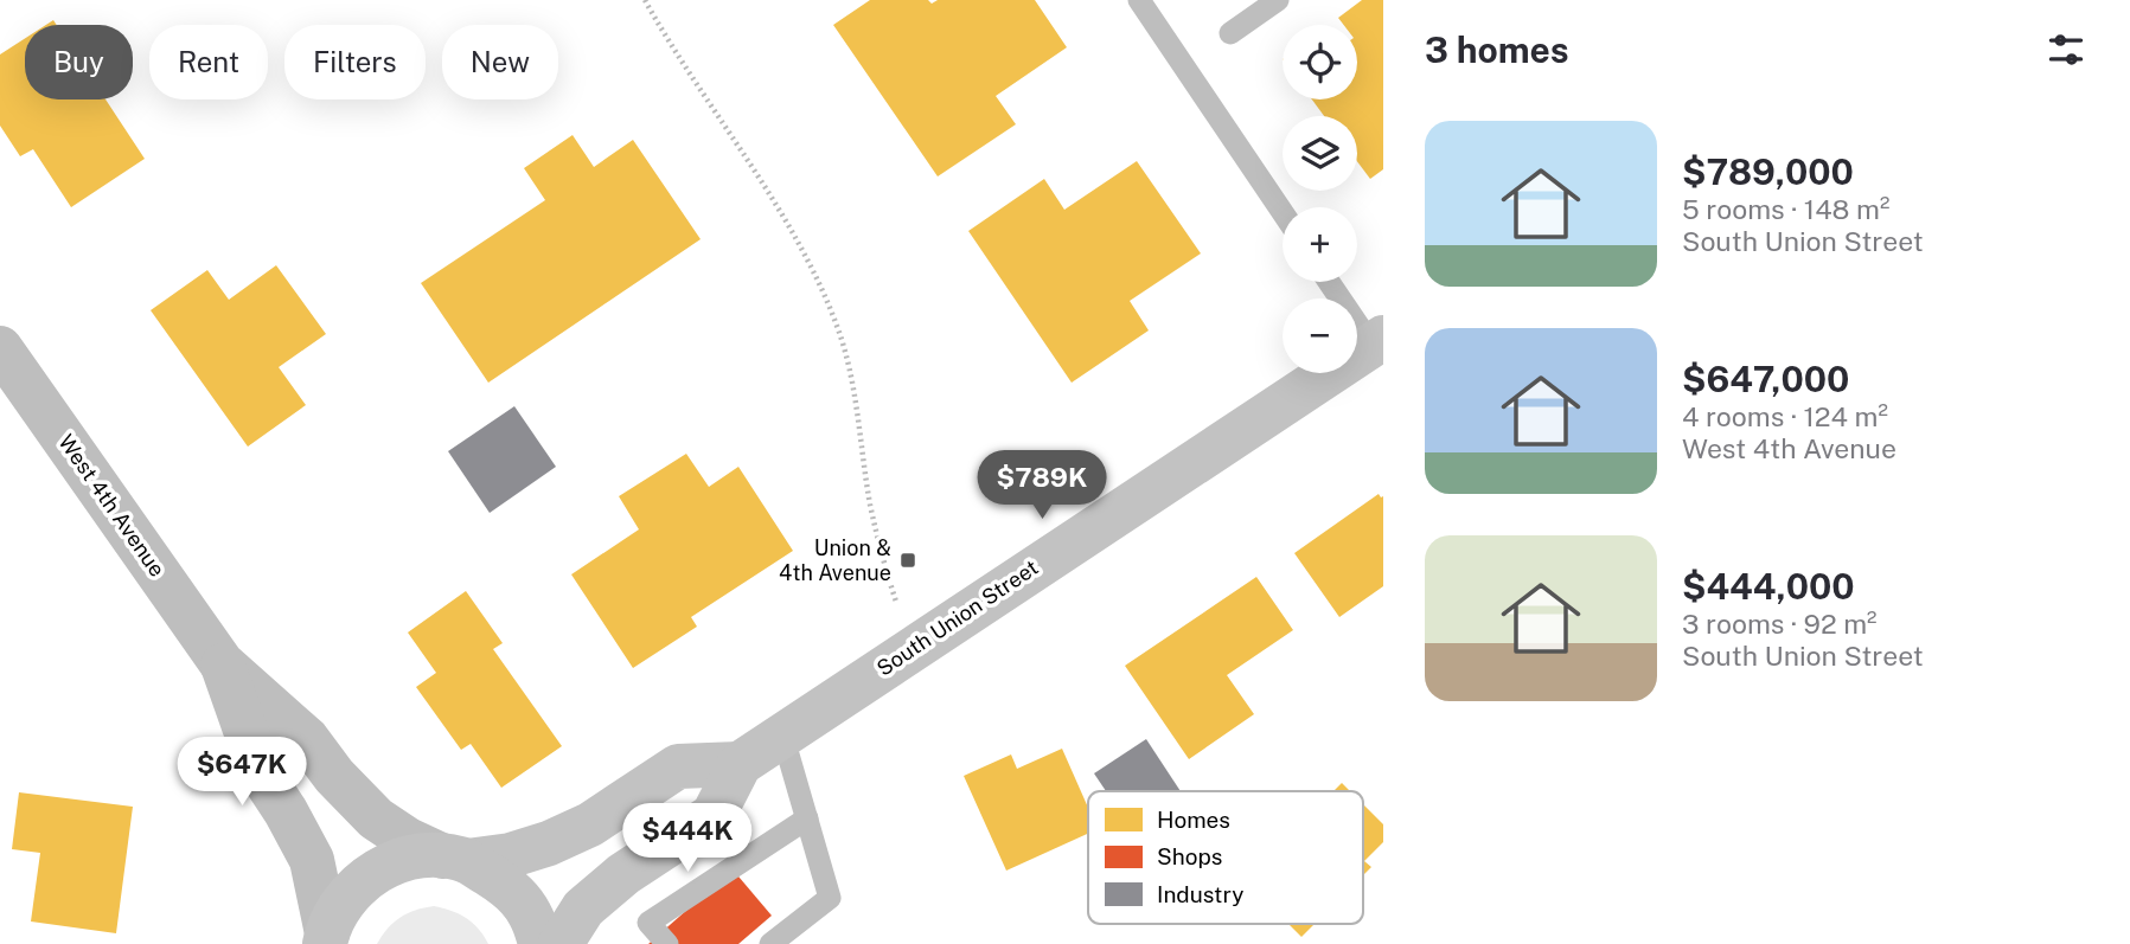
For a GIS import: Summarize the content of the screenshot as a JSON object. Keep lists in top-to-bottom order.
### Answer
{
  "streets": {
    "main road": ["South Union Street"],
    "street": ["West 4th Avenue"]
  },
  "places": {
    "transit": ["Union & 4th Avenue"]
  },
  "legend": ["Homes", "Shops", "Industry"],
  "page": {
    "heading": "3 homes",
    "map_buttons": ["+", "−"],
    "chip": [
      "Buy",
      "Rent",
      "Filters",
      "New"
    ],
    "list": [
      {
        "name": "$789,000",
        "note": "5 rooms · 148 m² · South Union Street"
      },
      {
        "name": "$647,000",
        "note": "4 rooms · 124 m² · West 4th Avenue"
      },
      {
        "name": "$444,000",
        "note": "3 rooms · 92 m² · South Union Street"
      }
    ],
    "price": ["$789K", "$647K", "$444K"]
  }
}
